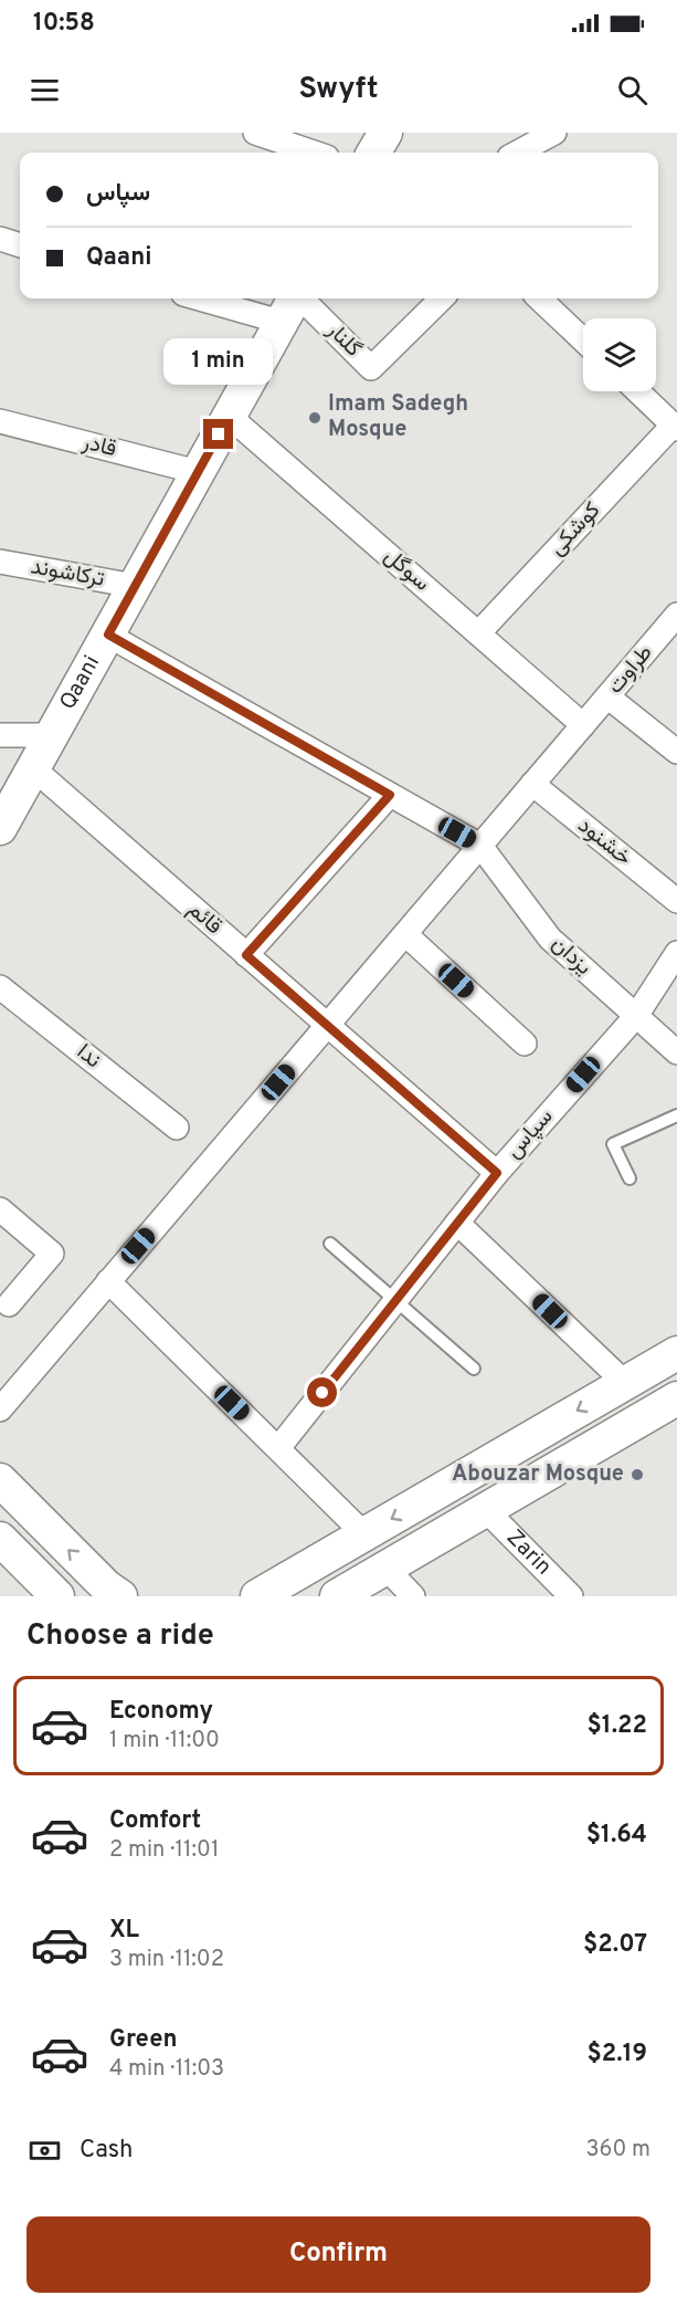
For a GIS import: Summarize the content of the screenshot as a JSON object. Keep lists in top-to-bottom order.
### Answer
{
  "streets": {
    "main road": ["Qaani"],
    "street": [
      "گلنار",
      "قادر",
      "کوشکی",
      "سوگل",
      "ترکاشوند",
      "طراوت",
      "خشنود",
      "قائم",
      "یزدان",
      "ندا",
      "سپاس",
      "Zarin"
    ]
  },
  "crossings": [
    ["قادر", "Qaani"],
    ["کوشکی", "سوگل"],
    ["سوگل", "طراوت"],
    ["سوگل", "Qaani"],
    ["ترکاشوند", "Qaani"],
    ["طراوت", "خشنود"],
    ["طراوت", "قائم"],
    ["طراوت", "یزدان"],
    ["Qaani", "قائم"],
    ["قائم", "سپاس"],
    ["یزدان", "سپاس"]
  ],
  "places": ["Imam Sadegh Mosque", "Abouzar Mosque"],
  "page": {
    "status": "10:58",
    "header": "Swyft",
    "banner": ["سپاس", "Qaani"],
    "bubble": "1 min",
    "heading": "Choose a ride",
    "list": [
      {
        "name": "Economy",
        "note": "1 min · 11:00",
        "value": "$1.22"
      },
      {
        "name": "Comfort",
        "note": "2 min · 11:01",
        "value": "$1.64"
      },
      {
        "name": "XL",
        "note": "3 min · 11:02",
        "value": "$2.07"
      },
      {
        "name": "Green",
        "note": "4 min · 11:03",
        "value": "$2.19"
      }
    ],
    "pay": ["Cash", "360 m"],
    "buttons": "Confirm"
  }
}
